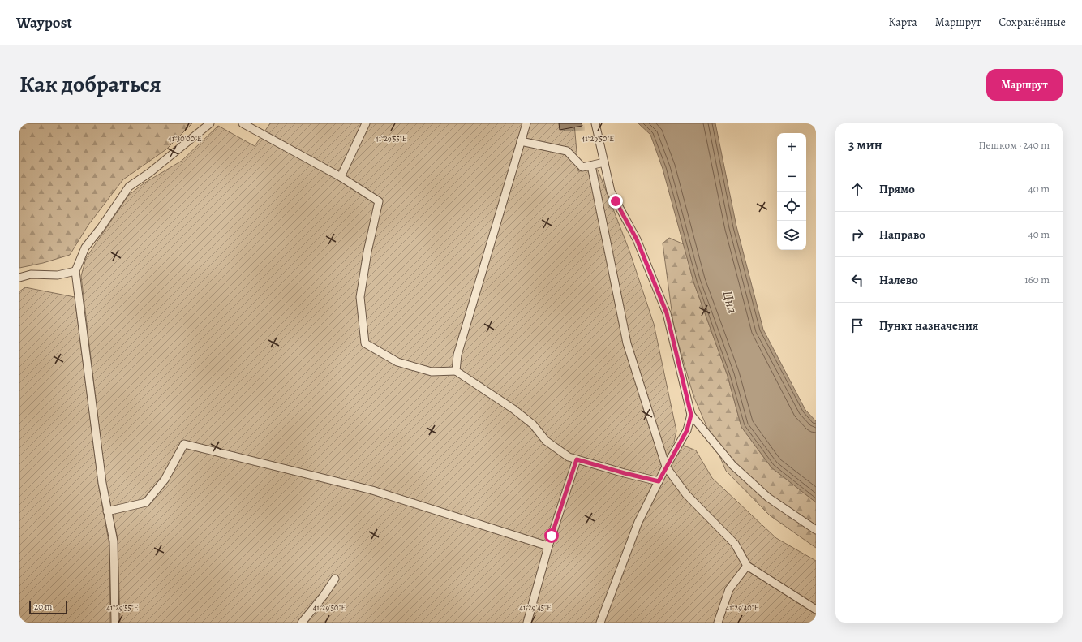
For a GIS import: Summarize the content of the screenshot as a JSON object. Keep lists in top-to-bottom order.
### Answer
{
  "water": ["Цна"],
  "scale_bar": "20 m",
  "page": {
    "header": "Waypost",
    "nav": ["Карта", "Маршрут", "Сохранённые"],
    "title": "Как добраться",
    "buttons": "Маршрут",
    "heading": ["3 мин", "Пешком · 240 m"],
    "map_buttons": ["+", "−"],
    "list": [
      ["Прямо", "40 m"],
      ["Направо", "40 m"],
      ["Налево", "160 m"],
      "Пункт назначения"
    ],
    "scale": "20 m"
  },
  "coordinates": [
    "41°30'00\"E",
    "41°29'55\"E",
    "41°29'50\"E",
    "41°29'45\"E",
    "41°29'40\"E"
  ]
}
